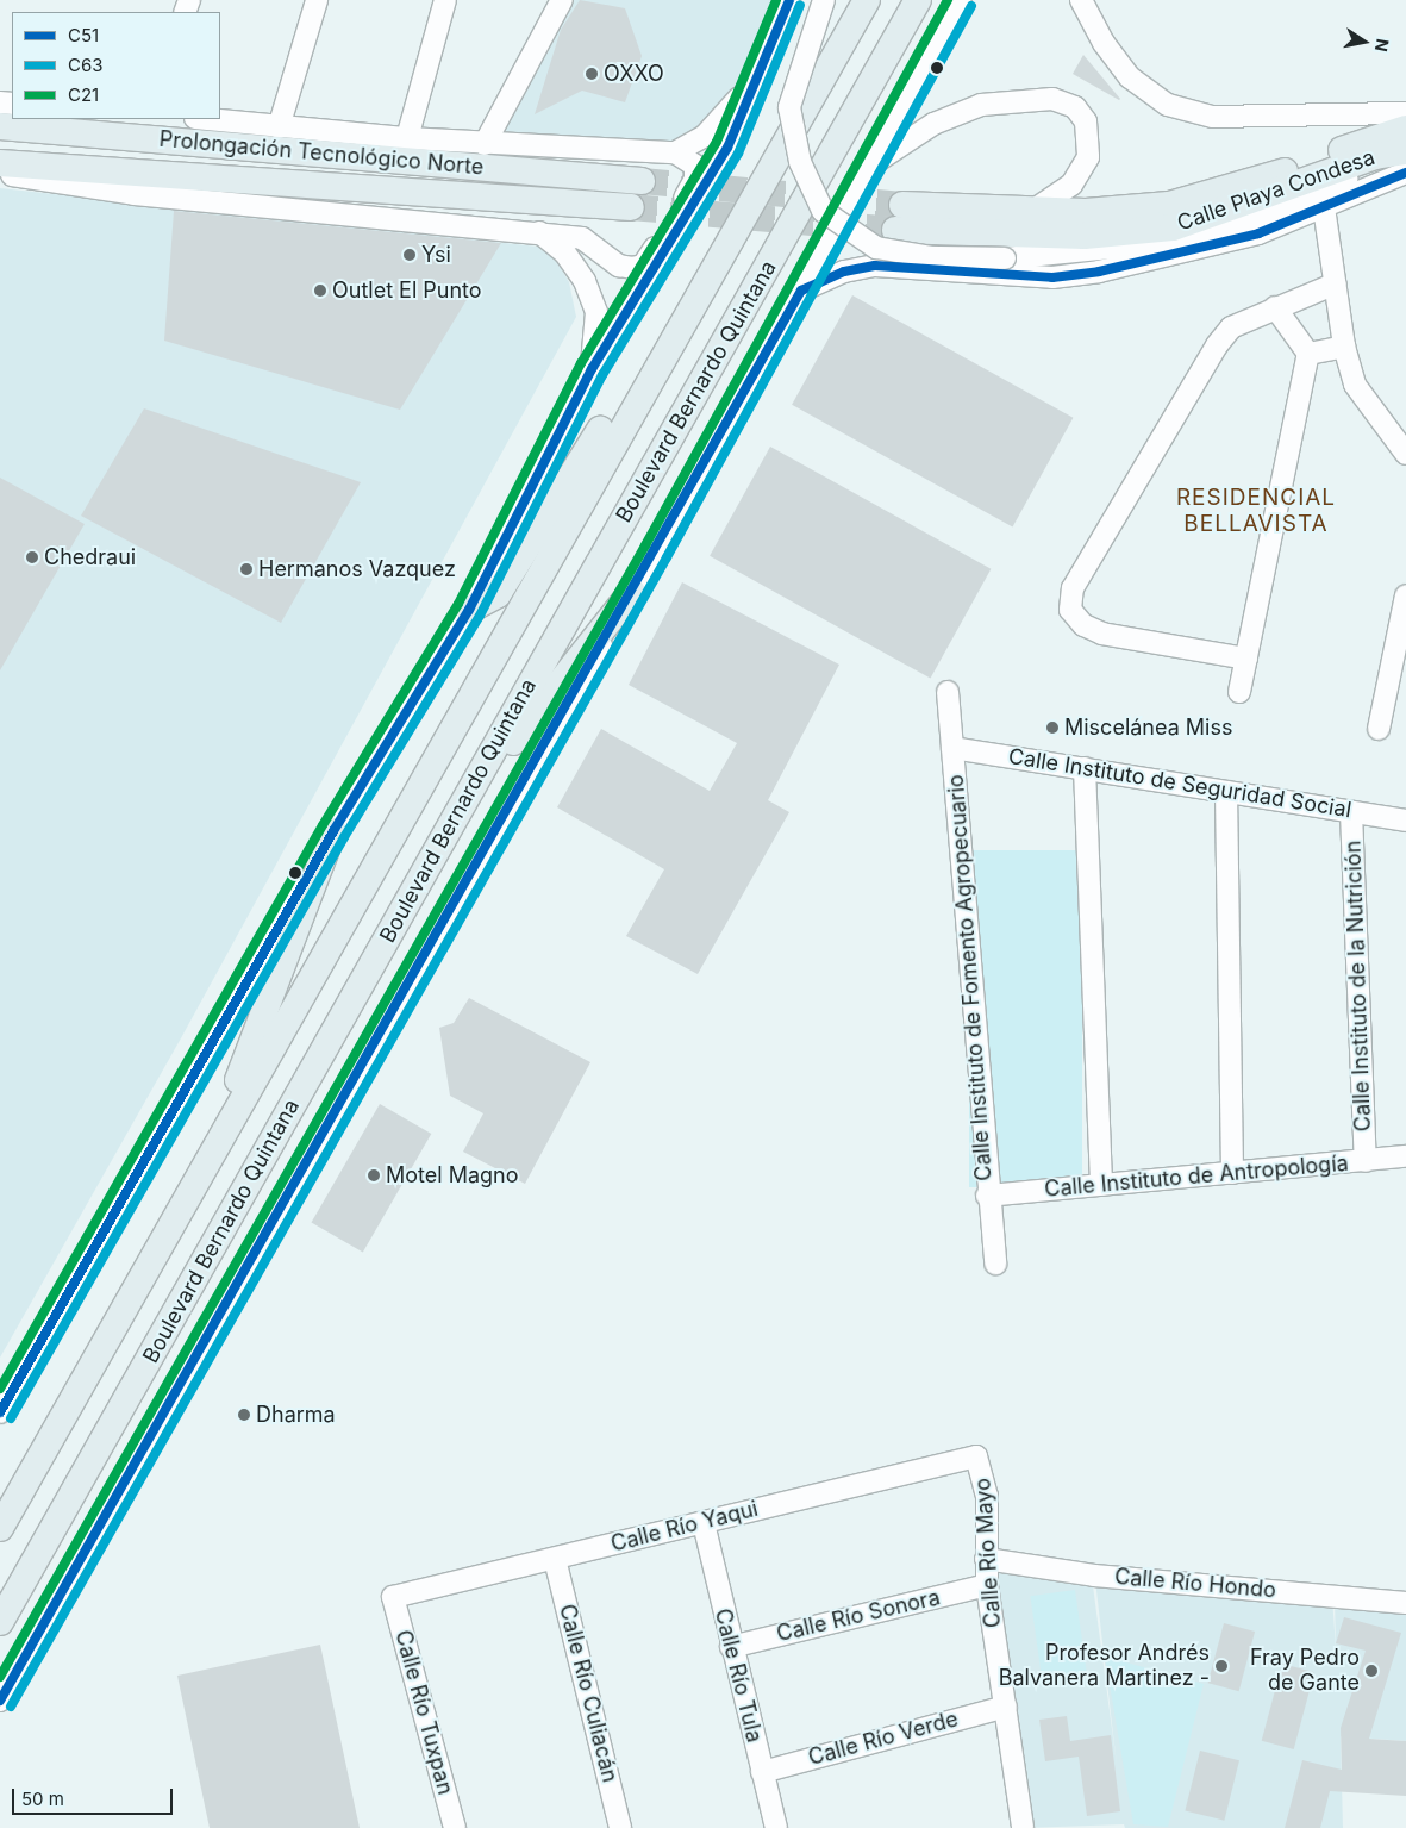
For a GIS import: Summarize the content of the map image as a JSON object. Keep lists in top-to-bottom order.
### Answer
{
  "streets": {
    "main road": ["Prolongación Tecnológico Norte", "Calle Playa Condesa", "Boulevard Bernardo Quintana"],
    "street": [
      "Calle Instituto de Seguridad Social",
      "Calle Instituto de Fomento Agropecuario",
      "Calle Instituto de la Nutrición",
      "Calle Instituto de Antropología",
      "Calle Río Yaqui",
      "Calle Río Mayo",
      "Calle Río Hondo",
      "Calle Río Sonora",
      "Calle Río Tula",
      "Calle Río Culiacán",
      "Calle Río Tuxpan",
      "Calle Río Verde"
    ]
  },
  "crossings": [
    ["Calle Instituto de Seguridad Social", "Calle Instituto de Fomento Agropecuario"],
    ["Calle Instituto de Seguridad Social", "Calle Instituto de la Nutrición"],
    ["Calle Instituto de Fomento Agropecuario", "Calle Instituto de Antropología"],
    ["Calle Instituto de la Nutrición", "Calle Instituto de Antropología"],
    ["Calle Río Yaqui", "Calle Río Mayo"],
    ["Calle Río Yaqui", "Calle Río Tula"],
    ["Calle Río Yaqui", "Calle Río Culiacán"],
    ["Calle Río Yaqui", "Calle Río Tuxpan"],
    ["Calle Río Mayo", "Calle Río Hondo"],
    ["Calle Río Mayo", "Calle Río Sonora"],
    ["Calle Río Mayo", "Calle Río Verde"],
    ["Calle Río Sonora", "Calle Río Tula"],
    ["Calle Río Tula", "Calle Río Verde"]
  ],
  "districts": ["RESIDENCIAL BELLAVISTA"],
  "places": [
    "OXXO",
    "Ysi",
    "Outlet El Punto",
    "Chedraui",
    "Hermanos Vazquez",
    "Miscelánea Miss",
    "Motel Magno",
    "Dharma",
    "Profesor Andrés Balvanera Martinez -",
    "Fray Pedro de Gante"
  ],
  "lines": ["transit line C51", "transit line C21", "transit line C63"],
  "legend": ["C51", "C63", "C21"],
  "scale_bar": "50 m",
  "north": "right"
}
